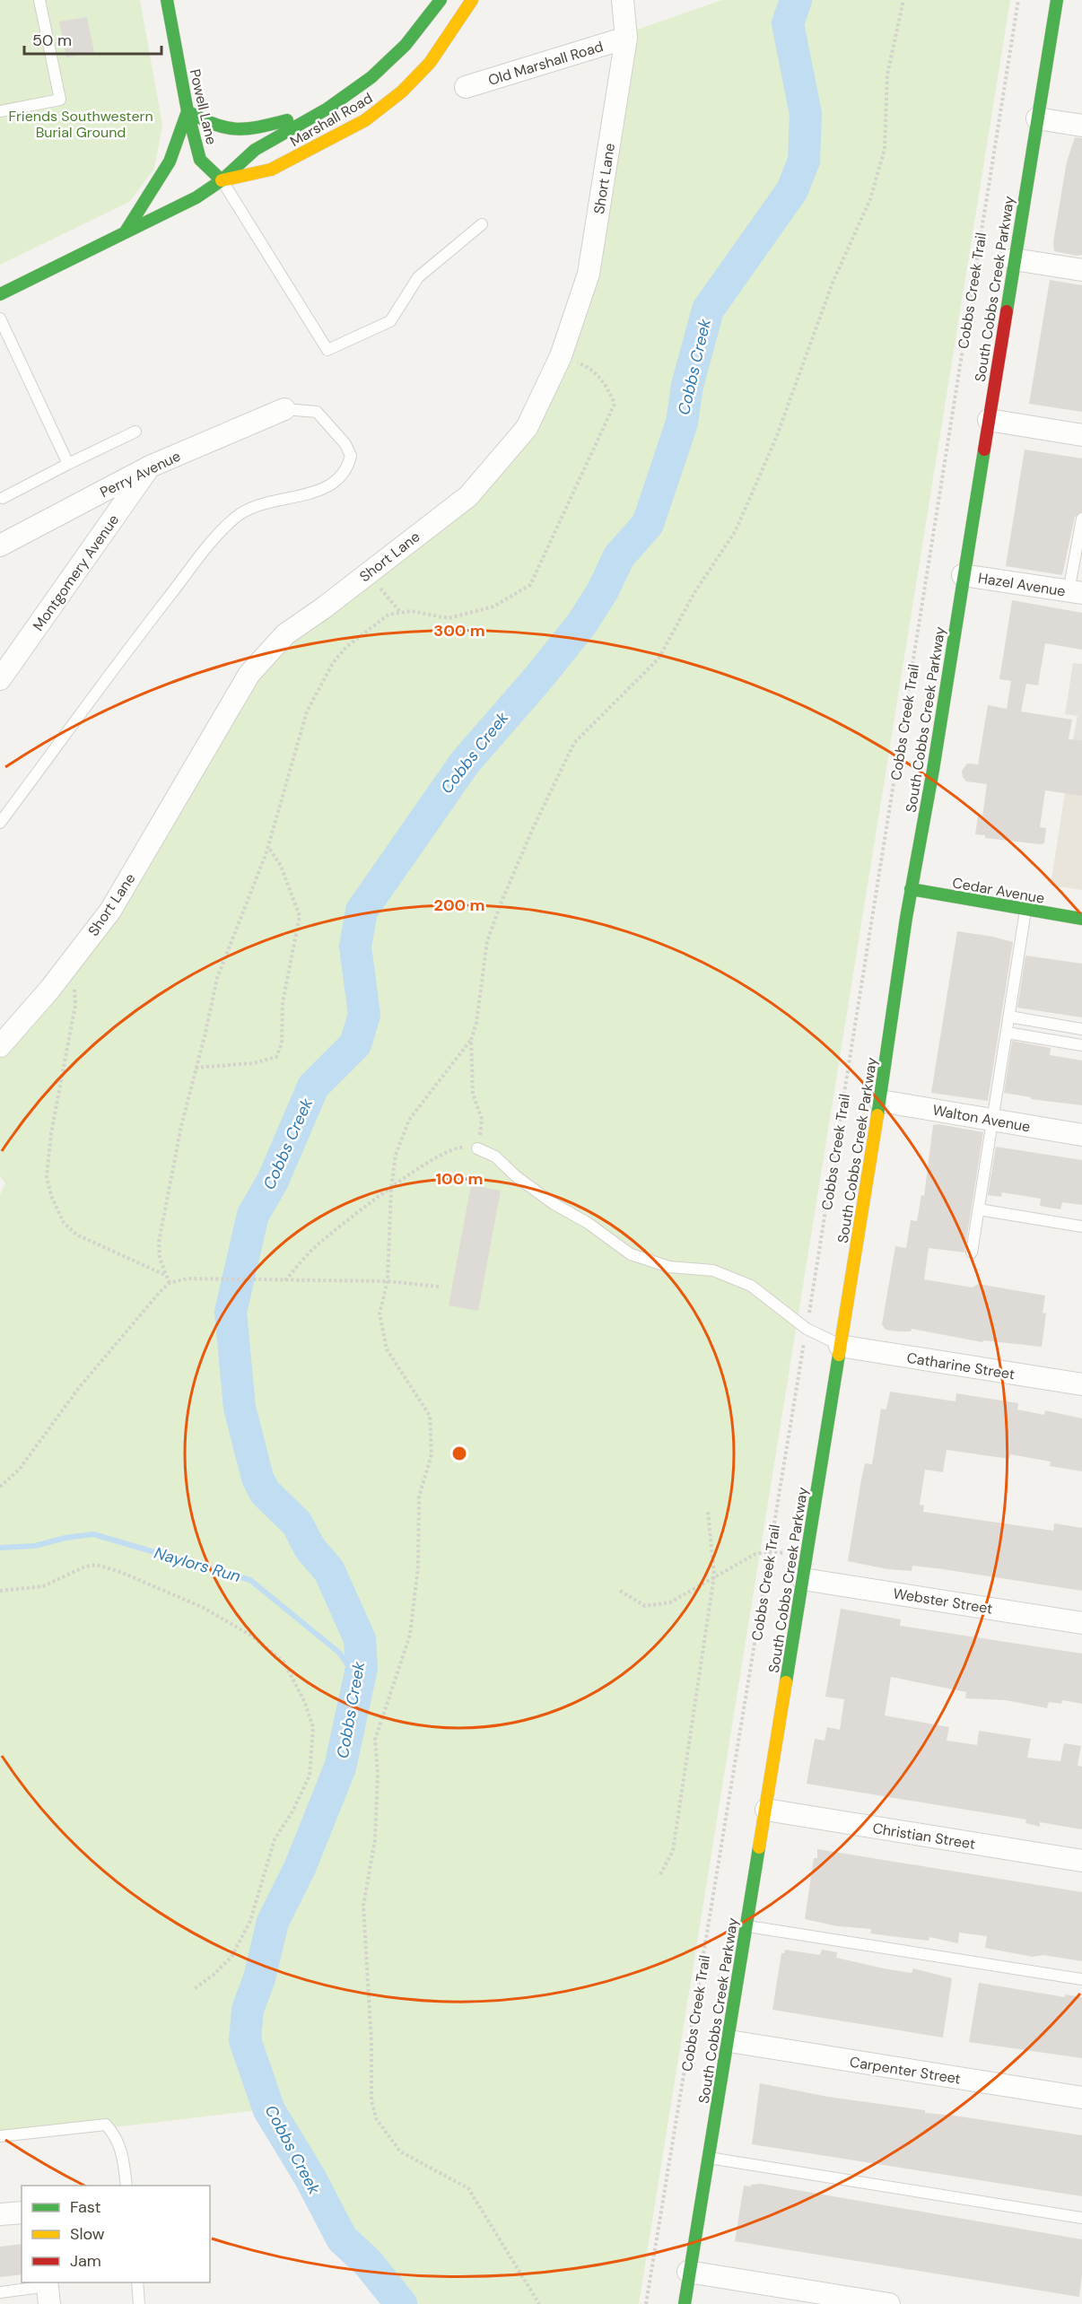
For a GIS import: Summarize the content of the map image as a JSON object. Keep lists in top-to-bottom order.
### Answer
{
  "streets": {
    "main road": [
      "Powell Lane",
      "Marshall Road",
      "South Cobbs Creek Parkway",
      "Cedar Avenue"
    ],
    "street": [
      "Old Marshall Road",
      "Short Lane",
      "Perry Avenue",
      "Montgomery Avenue",
      "Hazel Avenue",
      "Walton Avenue",
      "Catharine Street",
      "Webster Street",
      "Christian Street",
      "Carpenter Street"
    ],
    "path": ["Cobbs Creek Trail"]
  },
  "crossings": [
    ["Old Marshall Road", "Short Lane"],
    ["Powell Lane", "Marshall Road"],
    ["South Cobbs Creek Parkway", "Hazel Avenue"],
    ["South Cobbs Creek Parkway", "Cedar Avenue"],
    ["South Cobbs Creek Parkway", "Walton Avenue"],
    ["South Cobbs Creek Parkway", "Catharine Street"],
    ["South Cobbs Creek Parkway", "Webster Street"],
    ["South Cobbs Creek Parkway", "Christian Street"],
    ["South Cobbs Creek Parkway", "Carpenter Street"],
    ["Perry Avenue", "Montgomery Avenue"]
  ],
  "water": ["Cobbs Creek", "Naylors Run"],
  "parks": ["Friends Southwestern Burial Ground"],
  "legend": ["Fast", "Slow", "Jam"],
  "scale_bar": "50 m",
  "rings": ["300 m", "200 m", "100 m"]
}
